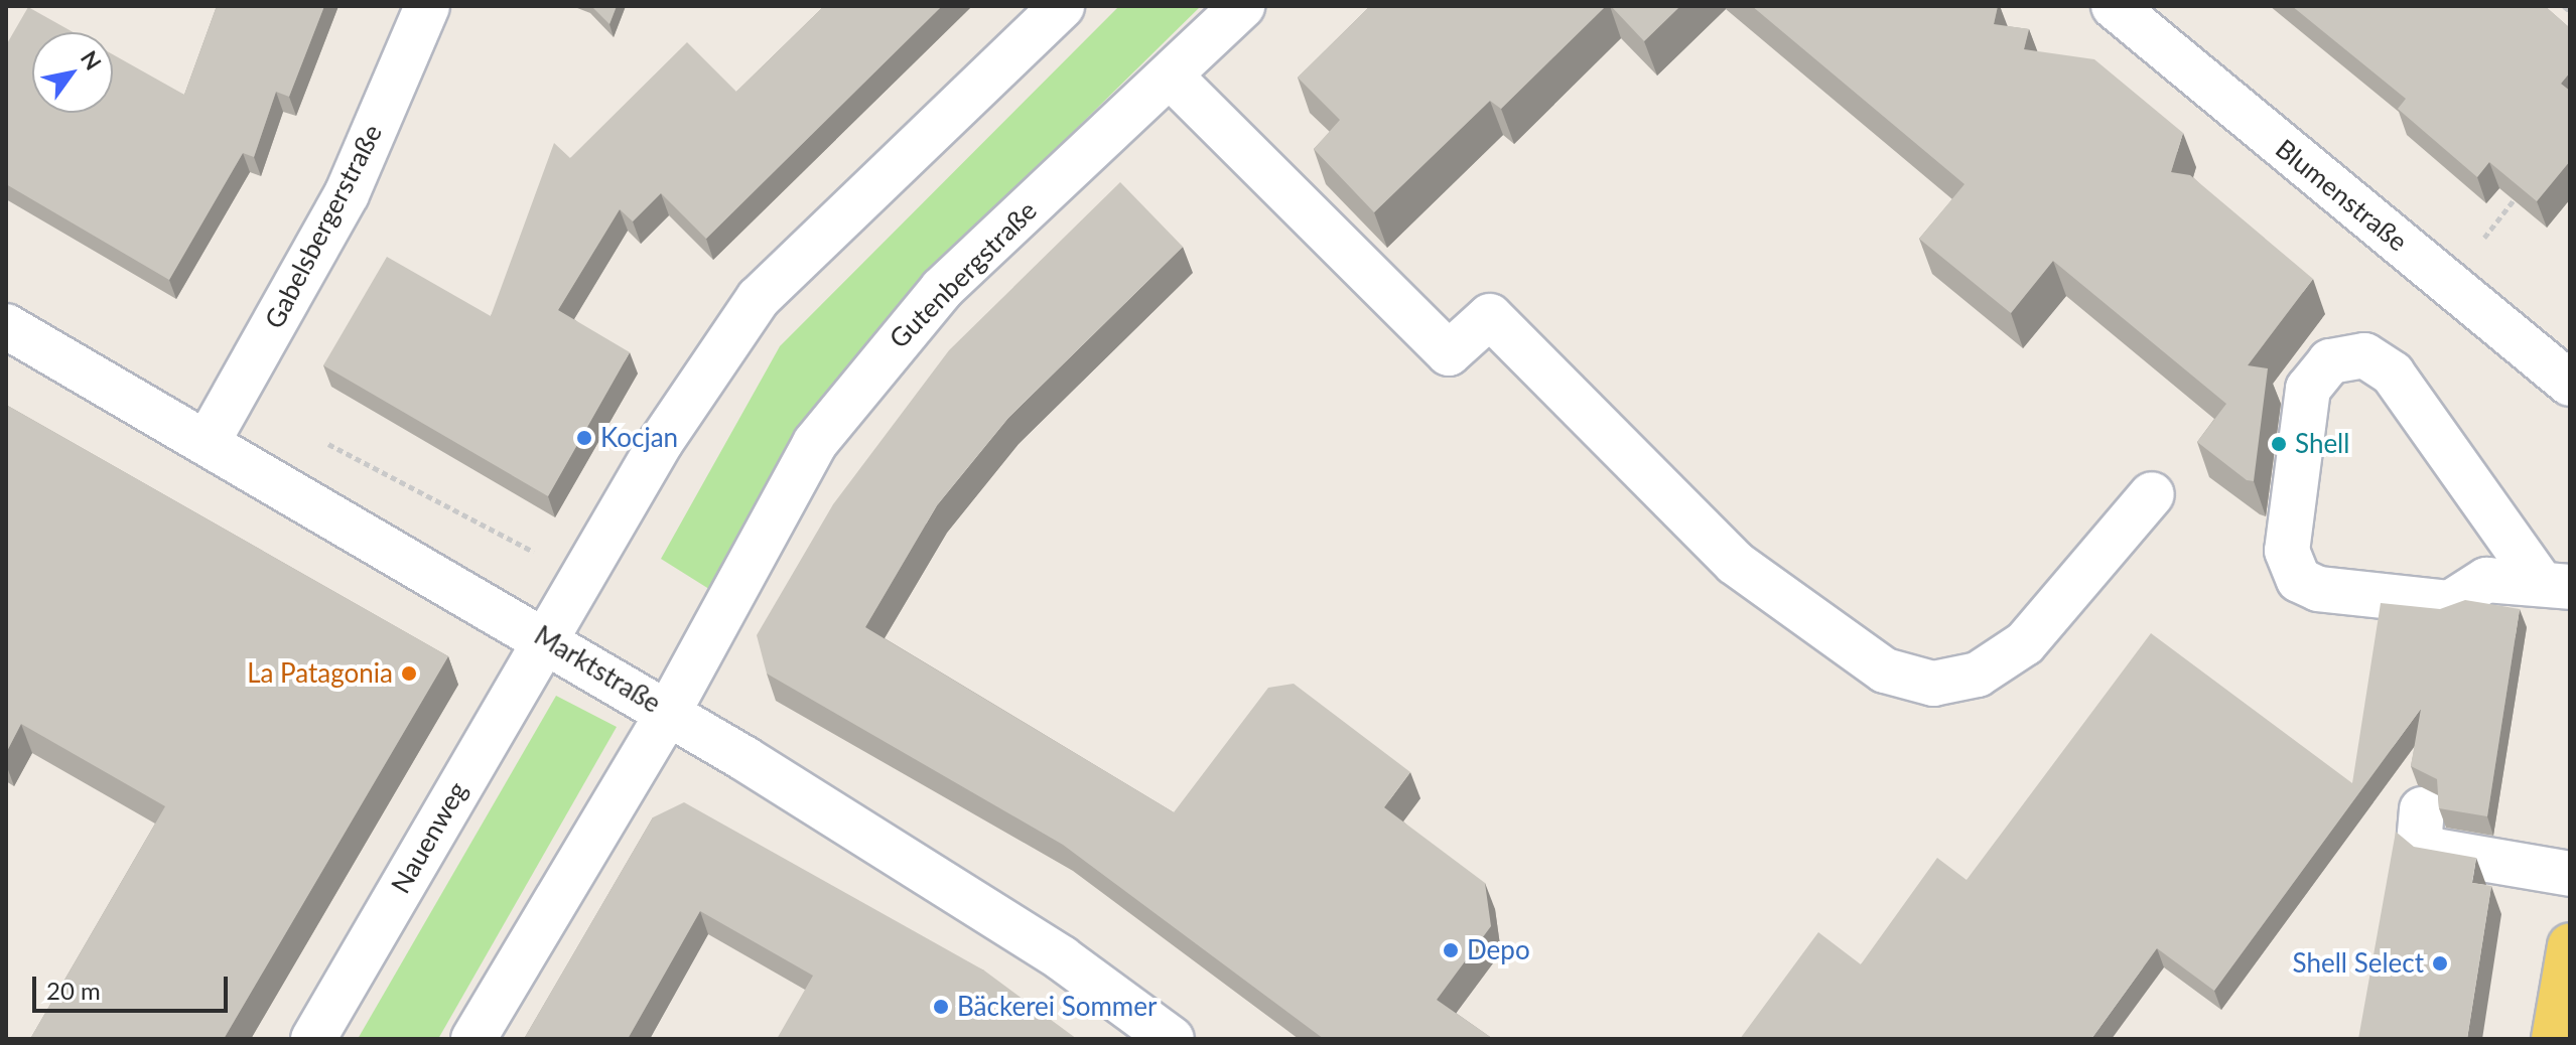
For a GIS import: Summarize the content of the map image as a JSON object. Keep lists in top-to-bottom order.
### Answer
{
  "streets": {
    "street": [
      "Blumenstraße",
      "Gabelsbergerstraße",
      "Gutenbergstraße",
      "Marktstraße",
      "Nauenweg"
    ]
  },
  "crossings": [
    ["Gabelsbergerstraße", "Marktstraße"],
    ["Gutenbergstraße", "Marktstraße"],
    ["Marktstraße", "Nauenweg"]
  ],
  "places": [
    "Kocjan",
    "Shell",
    "La Patagonia",
    "Depo",
    "Shell Select",
    "Bäckerei Sommer"
  ],
  "scale_bar": "20 m",
  "north": "top right"
}
